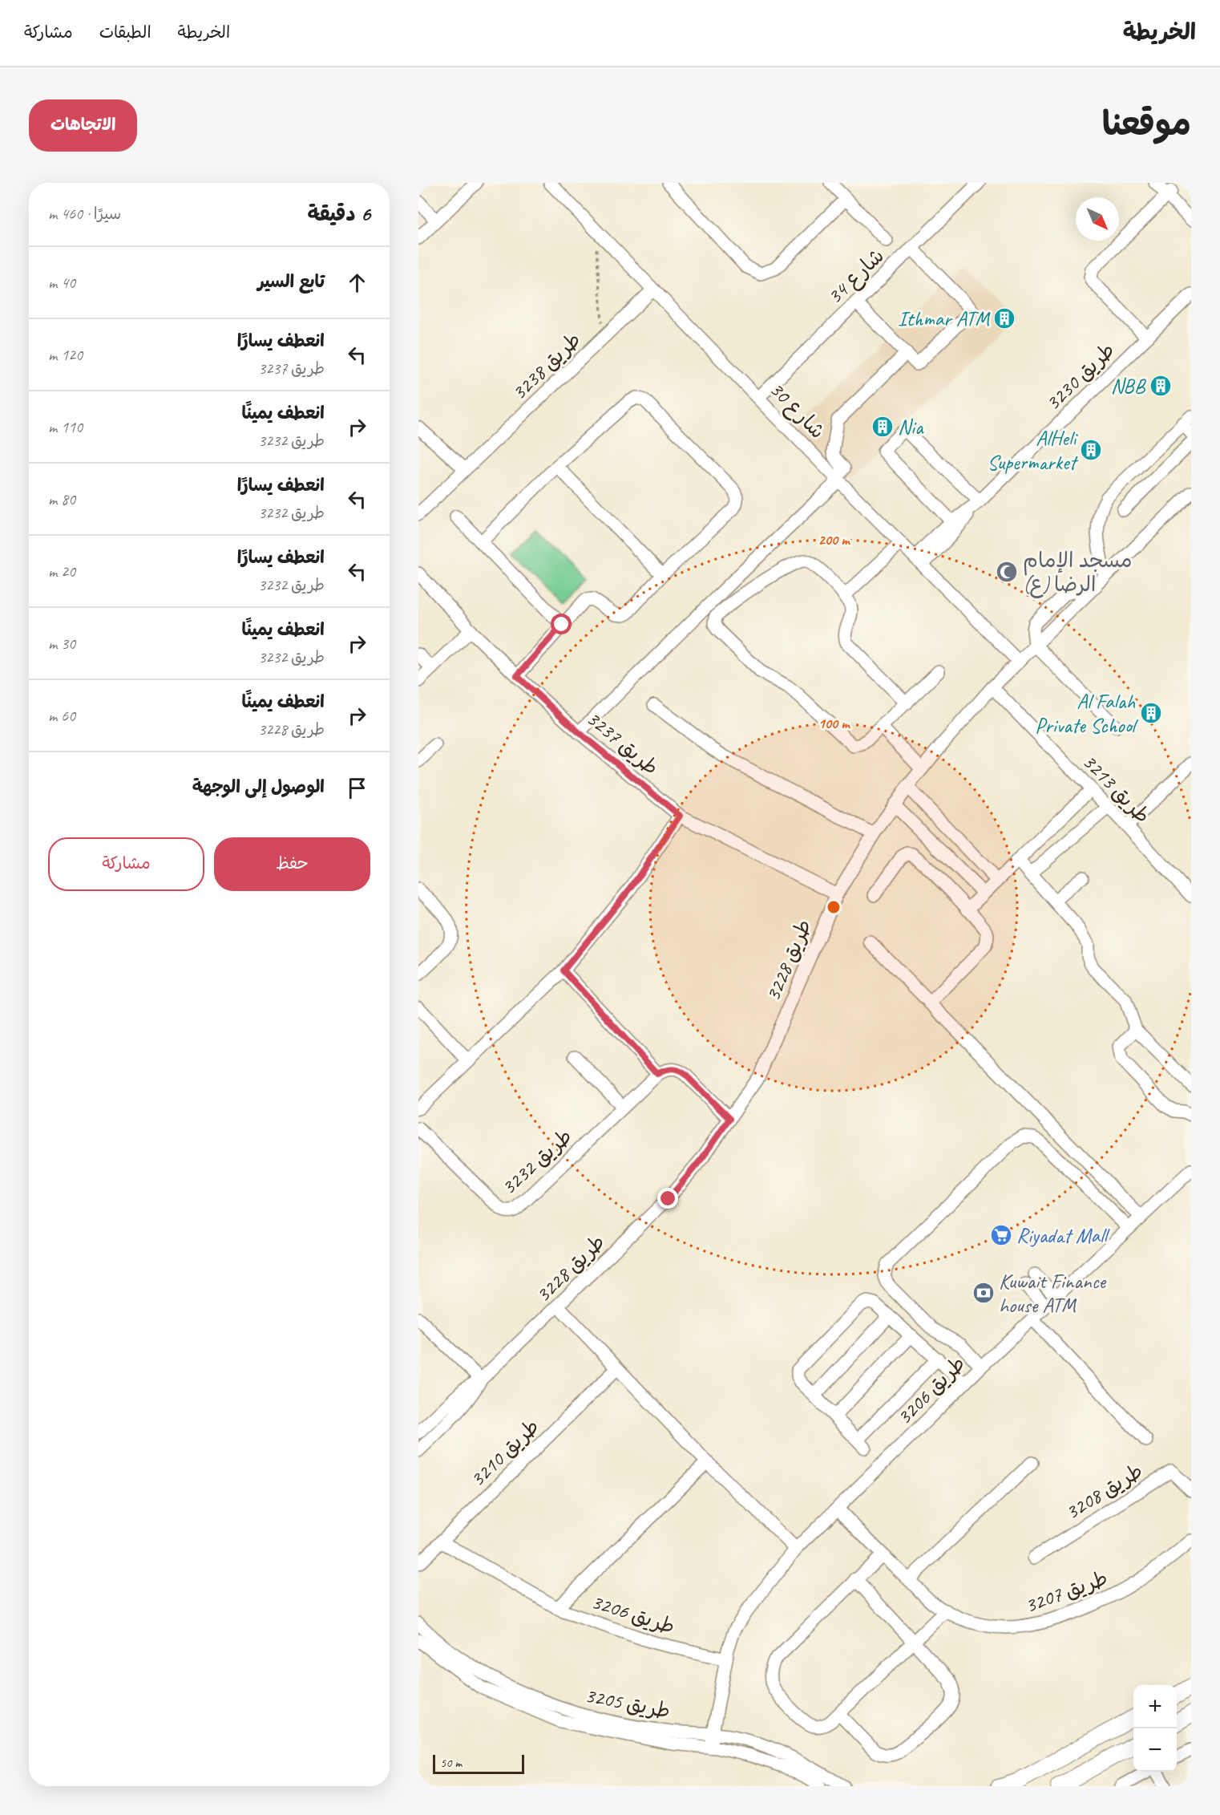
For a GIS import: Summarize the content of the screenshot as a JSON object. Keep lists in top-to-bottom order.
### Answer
{
  "streets": {
    "street": [
      "شارع 34",
      "طريق 3238",
      "طريق 3230",
      "شارع 30",
      "طريق 3237",
      "طريق 3213",
      "طريق 3228",
      "طريق 3232",
      "طريق 3206",
      "طريق 3210",
      "طريق 3208",
      "طريق 3207",
      "طريق 3205"
    ]
  },
  "crossings": [
    ["شارع 34", "شارع 30"],
    ["طريق 3238", "شارع 30"],
    ["طريق 3230", "شارع 30"],
    ["شارع 30", "طريق 3228"],
    ["طريق 3237", "طريق 3228"],
    ["طريق 3213", "طريق 3228"],
    ["طريق 3206", "طريق 3210"],
    ["طريق 3206", "طريق 3208"],
    ["طريق 3206", "طريق 3207"],
    ["طريق 3206", "طريق 3205"]
  ],
  "places": {
    "building": [
      "Ithmar ATM",
      "NBB",
      "Nia",
      "AlHeli Supermarket",
      "Al Falah Private School"
    ],
    "mosque": ["مسجد الإمام الرضا (ع)"],
    "supermarket": ["Riyadat Mall"],
    "bank": ["Kuwait Finance house ATM"]
  },
  "scale_bar": "50 m",
  "north": "bottom right",
  "page": {
    "header": "الخريطة",
    "nav": ["الخريطة", "الطبقات", "مشاركة"],
    "title": "موقعنا",
    "buttons": [
      "الاتجاهات",
      ["حفظ", "مشاركة"]
    ],
    "heading": ["6 دقيقة", "سيرًا · 460 m"],
    "list": [
      ["تابع السير", "40 m"],
      ["انعطف يسارًا", "طريق 3237", "120 m"],
      ["انعطف يمينًا", "طريق 3232", "110 m"],
      ["انعطف يسارًا", "طريق 3232", "80 m"],
      ["انعطف يسارًا", "طريق 3232", "20 m"],
      ["انعطف يمينًا", "طريق 3232", "30 m"],
      ["انعطف يمينًا", "طريق 3228", "60 m"],
      "الوصول إلى الوجهة"
    ],
    "map_buttons": ["+", "−"],
    "scale": "50 m"
  },
  "rings": ["200 m", "100 m"]
}
